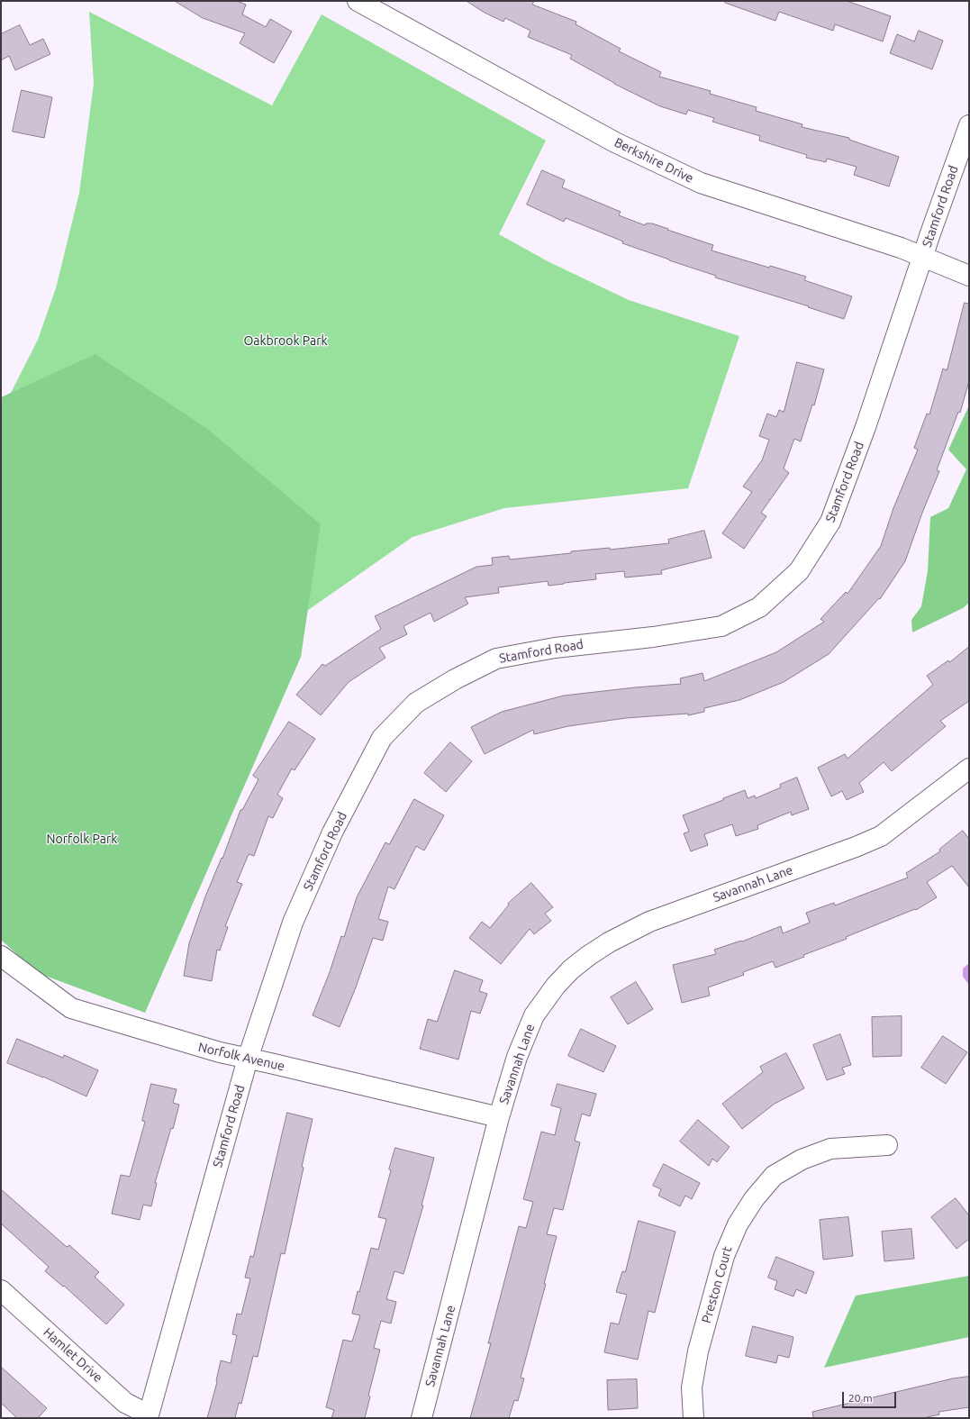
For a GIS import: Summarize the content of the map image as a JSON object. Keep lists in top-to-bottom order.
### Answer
{
  "streets": {
    "street": [
      "Berkshire Drive",
      "Stamford Road",
      "Savannah Lane",
      "Norfolk Avenue",
      "Preston Court",
      "Hamlet Drive"
    ]
  },
  "crossings": [
    ["Berkshire Drive", "Stamford Road"],
    ["Stamford Road", "Norfolk Avenue"],
    ["Stamford Road", "Hamlet Drive"],
    ["Savannah Lane", "Norfolk Avenue"]
  ],
  "parks": ["Oakbrook Park", "Norfolk Park"],
  "scale_bar": "20 m"
}
